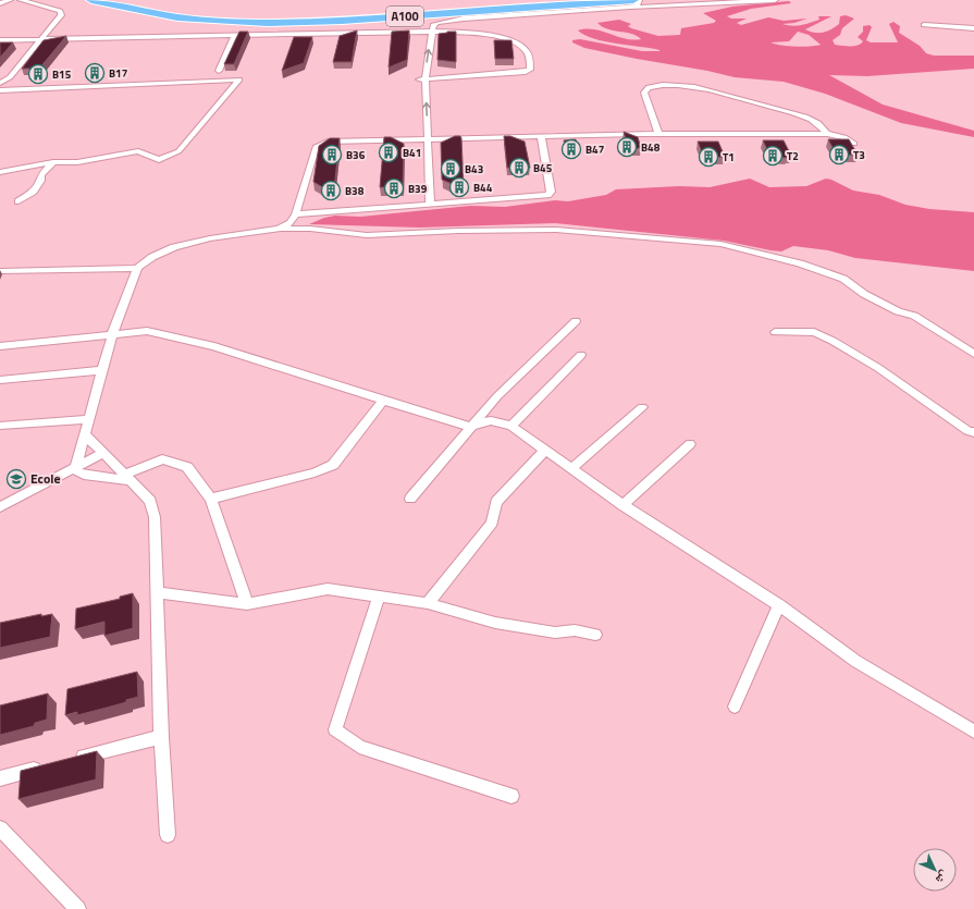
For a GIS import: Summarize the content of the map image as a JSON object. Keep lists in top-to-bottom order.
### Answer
{
  "streets": {
    "highway": ["A100"]
  },
  "places": {
    "building": [
      "B17",
      "B15",
      "B48",
      "B47",
      "B41",
      "B36",
      "T3",
      "T2",
      "T1",
      "B45",
      "B43",
      "B44",
      "B39",
      "B38"
    ],
    "school or university": ["Ecole"]
  },
  "north": "bottom right"
}
